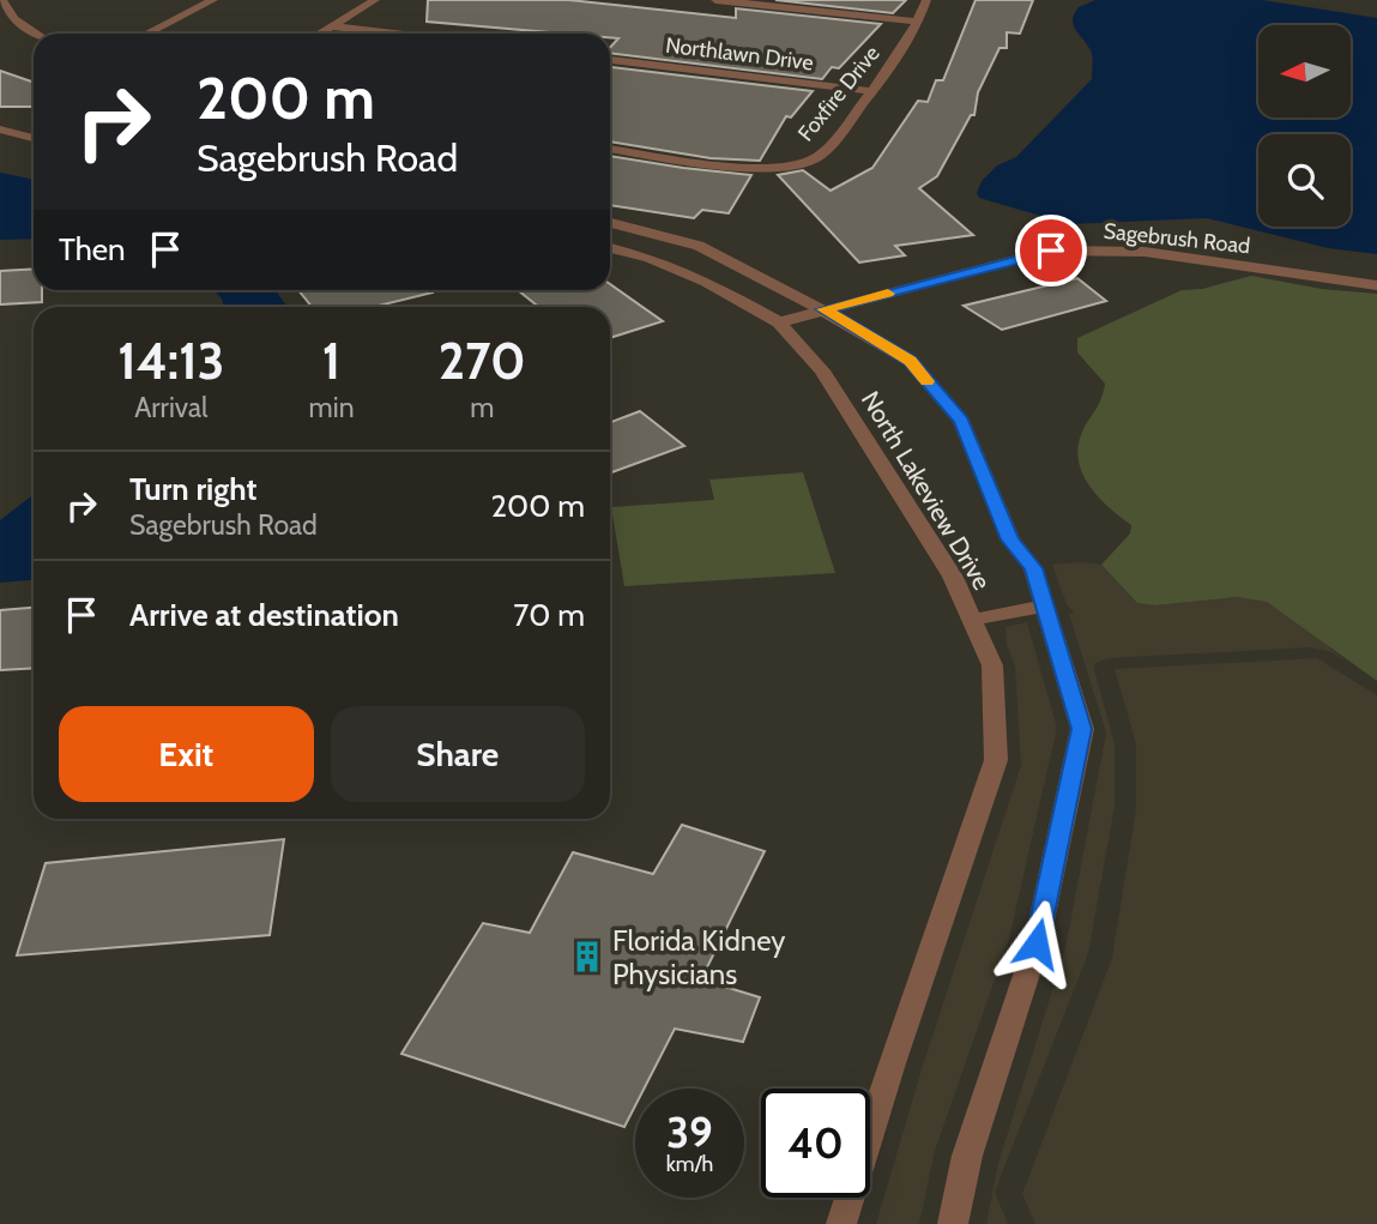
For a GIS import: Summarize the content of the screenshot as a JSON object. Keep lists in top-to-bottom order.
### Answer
{
  "streets": {
    "street": [
      "Northlawn Drive",
      "Foxfire Drive",
      "Sagebrush Road",
      "North Lakeview Drive"
    ]
  },
  "crossings": [
    ["Northlawn Drive", "Foxfire Drive"],
    ["Sagebrush Road", "North Lakeview Drive"]
  ],
  "places": {
    "building": ["Florida Kidney Physicians"]
  },
  "north": "left",
  "page": {
    "turn": ["200 m", "Sagebrush Road"],
    "then": "Then",
    "eta": [
      "14:13",
      "Arrival",
      "1",
      "min",
      "270",
      "m"
    ],
    "list": [
      {
        "name": "Turn right",
        "note": "Sagebrush Road",
        "value": "200 m"
      },
      {
        "name": "Arrive at destination",
        "value": "70 m"
      }
    ],
    "buttons": ["Exit", "Share"],
    "speed": "39 km/h",
    "limit": "40"
  }
}
